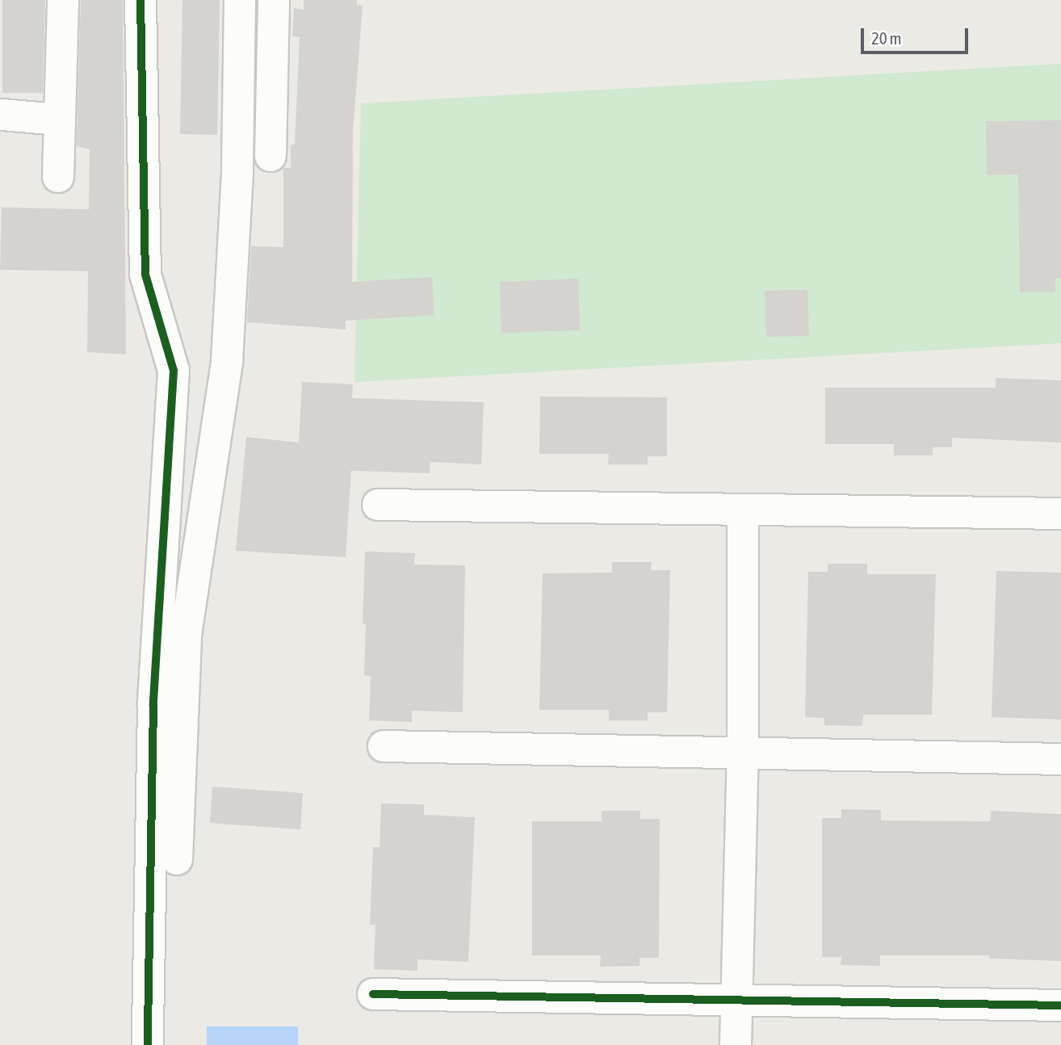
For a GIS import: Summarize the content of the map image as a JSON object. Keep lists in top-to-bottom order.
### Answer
{
  "scale_bar": "20 m"
}
